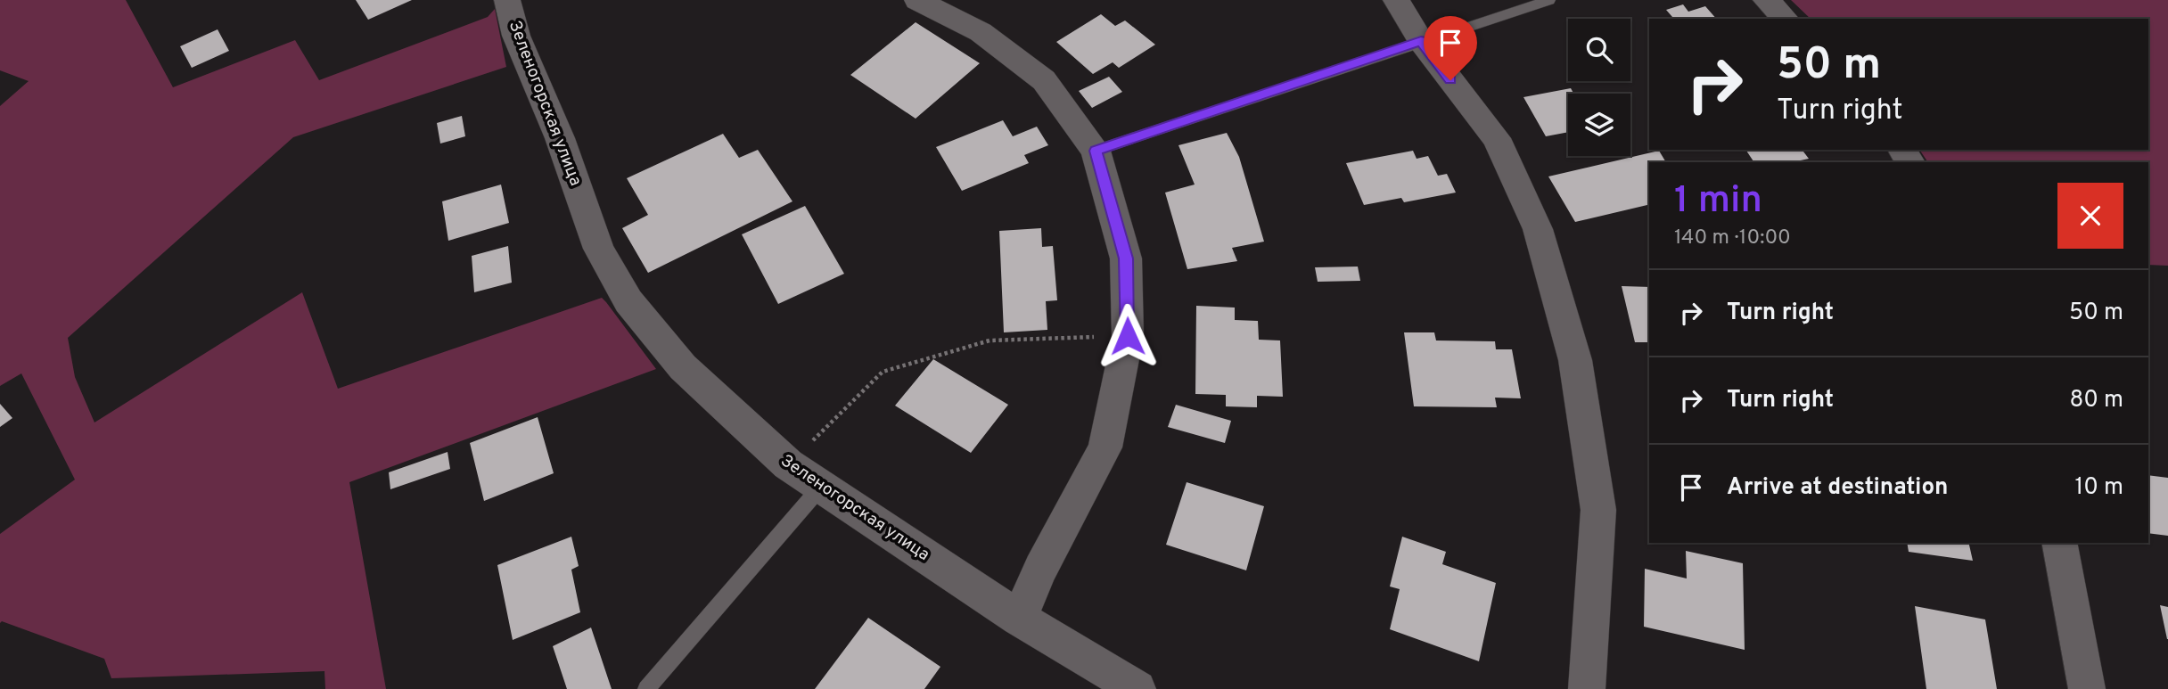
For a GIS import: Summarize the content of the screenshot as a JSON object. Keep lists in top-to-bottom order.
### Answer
{
  "streets": {
    "street": ["Зеленогорская улица"]
  },
  "page": {
    "turn": ["50 m", "Turn right"],
    "heading": ["1 min", "140 m · 10:00"],
    "list": [
      {
        "name": "Turn right",
        "value": "50 m"
      },
      {
        "name": "Turn right",
        "value": "80 m"
      },
      {
        "name": "Arrive at destination",
        "value": "10 m"
      }
    ]
  }
}
